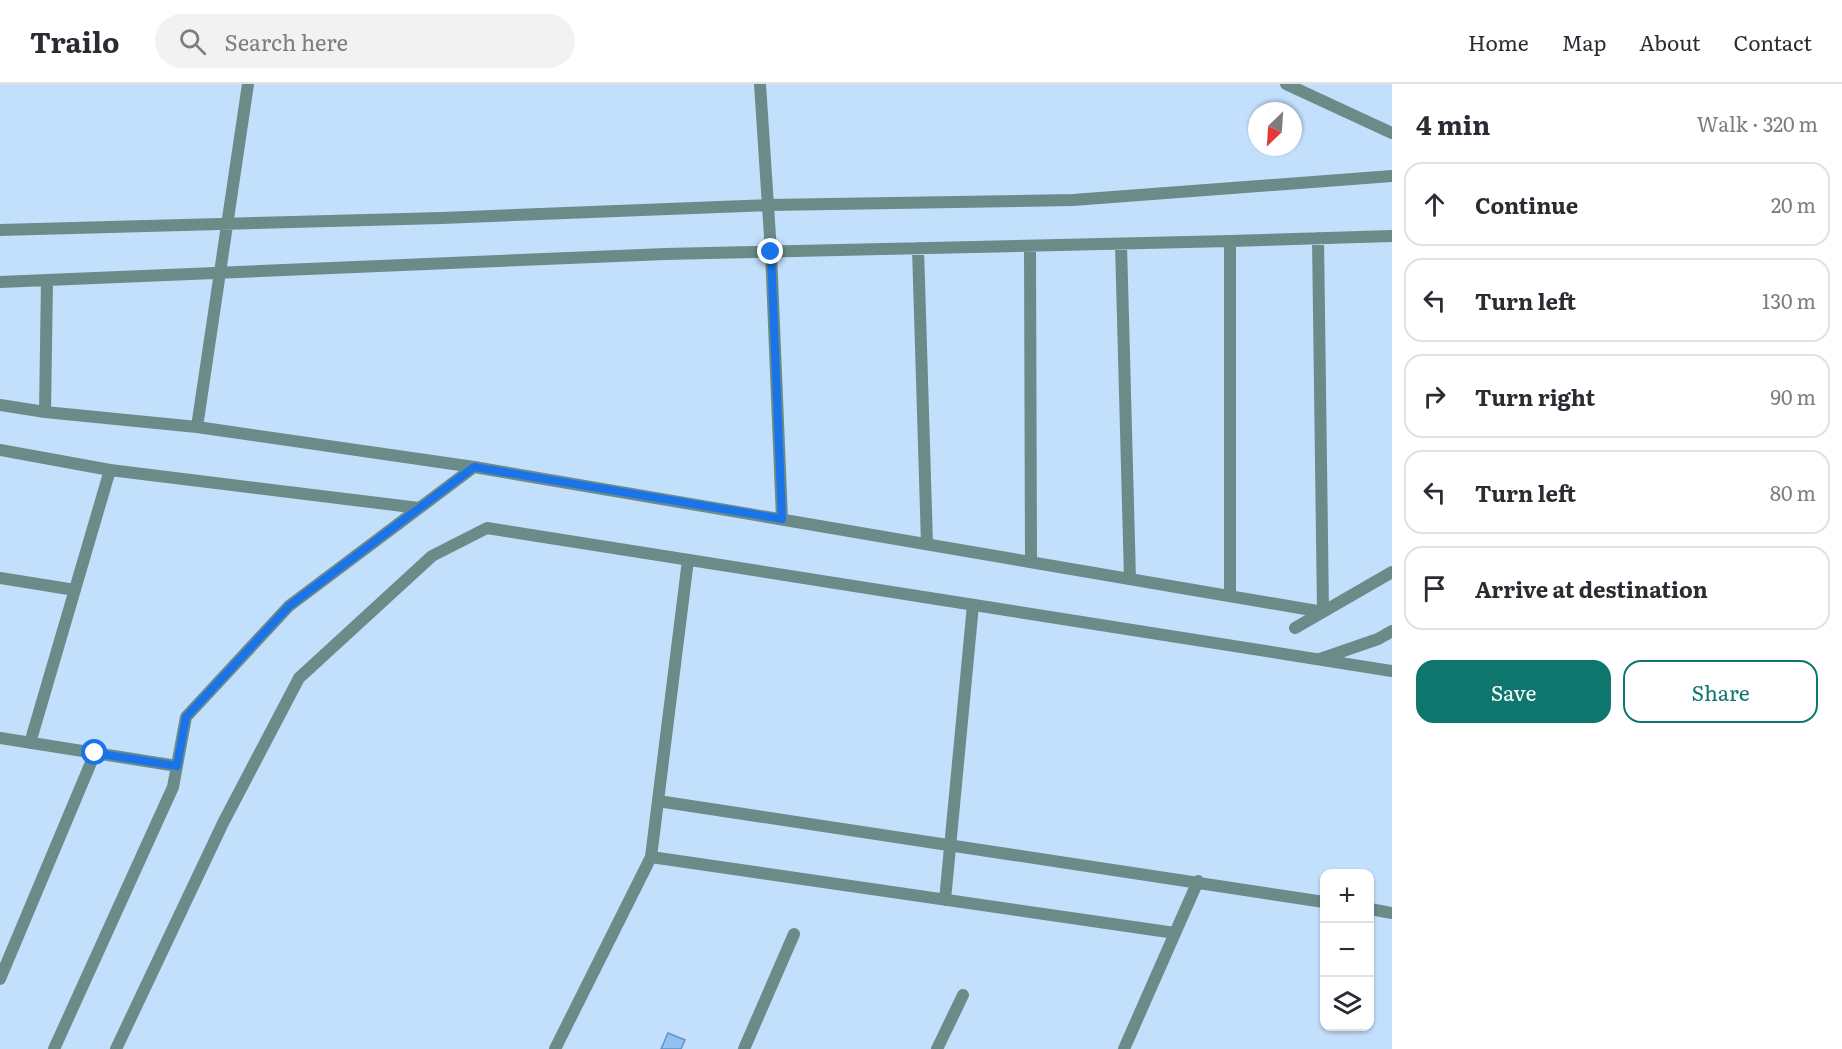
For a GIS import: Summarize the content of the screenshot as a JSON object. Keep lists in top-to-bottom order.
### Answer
{
  "north": "bottom left",
  "page": {
    "header": "Trailo",
    "search": "Search here",
    "nav": [
      "Home",
      "Map",
      "About",
      "Contact"
    ],
    "heading": ["4 min", "Walk · 320 m"],
    "list": [
      ["Continue", "20 m"],
      ["Turn left", "130 m"],
      ["Turn right", "90 m"],
      ["Turn left", "80 m"],
      "Arrive at destination"
    ],
    "buttons": ["Save", "Share"],
    "map_buttons": ["+", "−"]
  }
}
